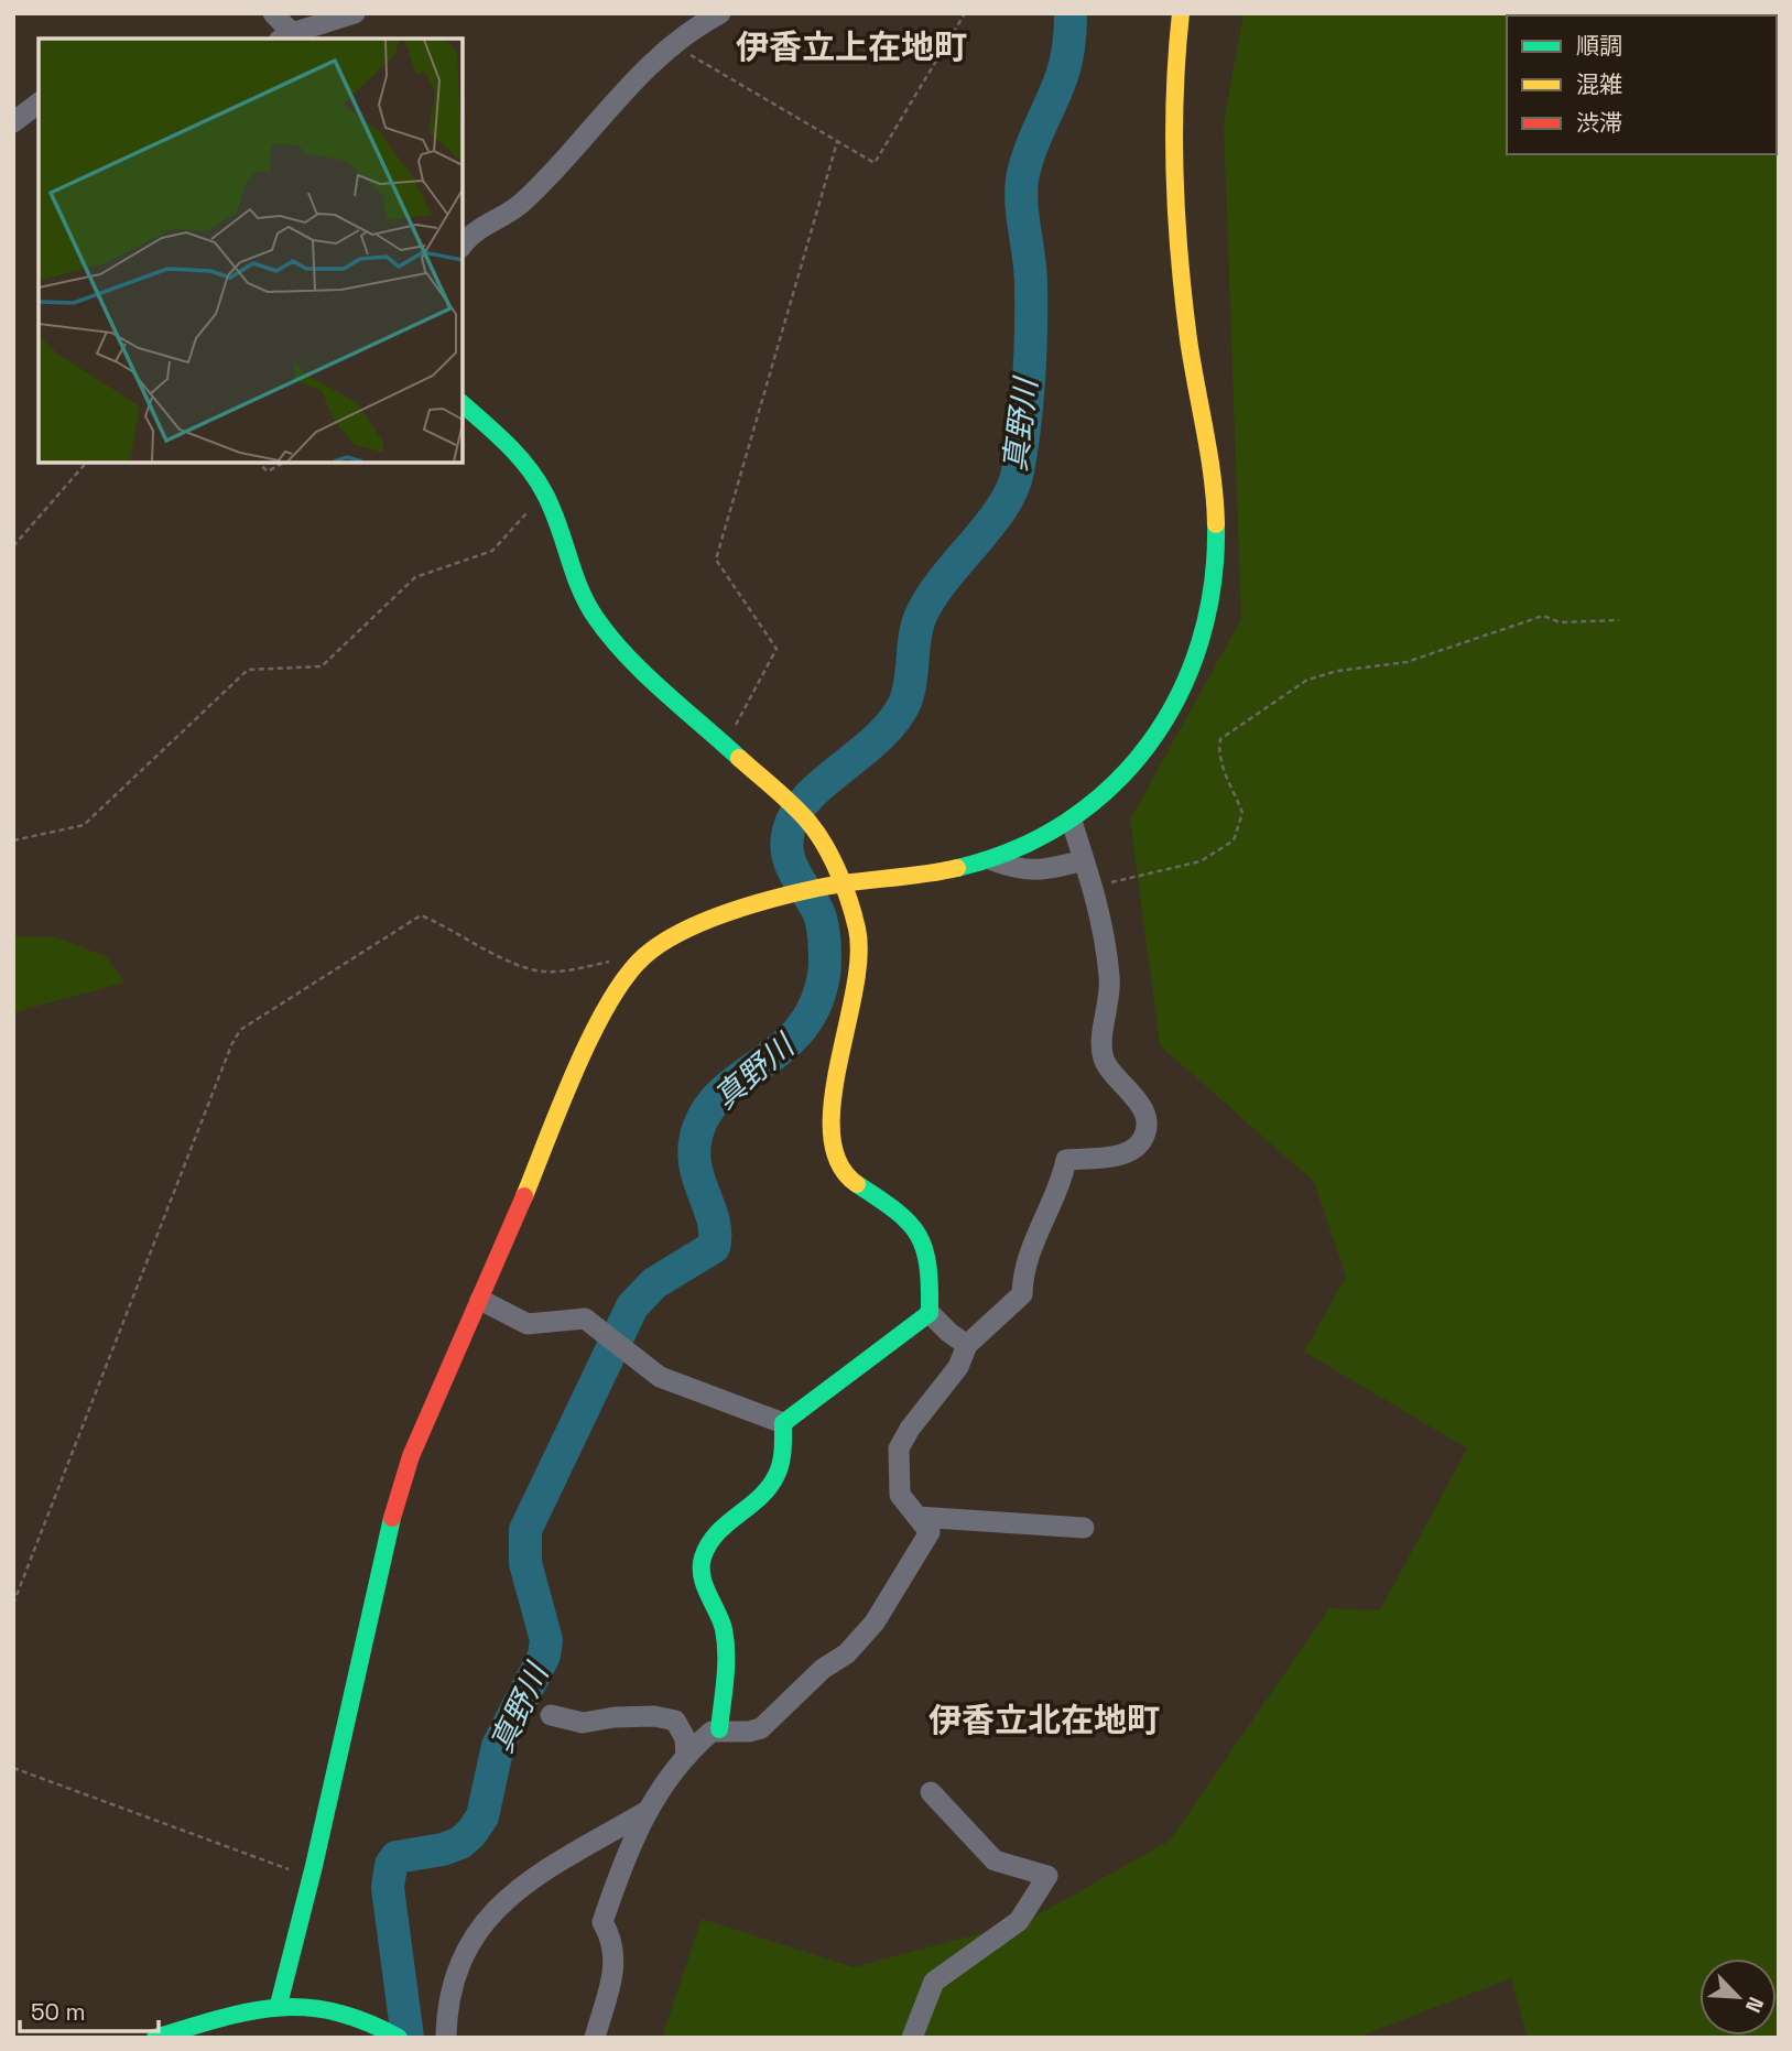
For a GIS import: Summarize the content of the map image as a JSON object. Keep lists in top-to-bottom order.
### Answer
{
  "districts": ["伊香立上在地町", "伊香立北在地町"],
  "water": ["真野川"],
  "legend": ["順調", "混雑", "渋滞"],
  "scale_bar": "50 m",
  "north": "bottom right"
}
